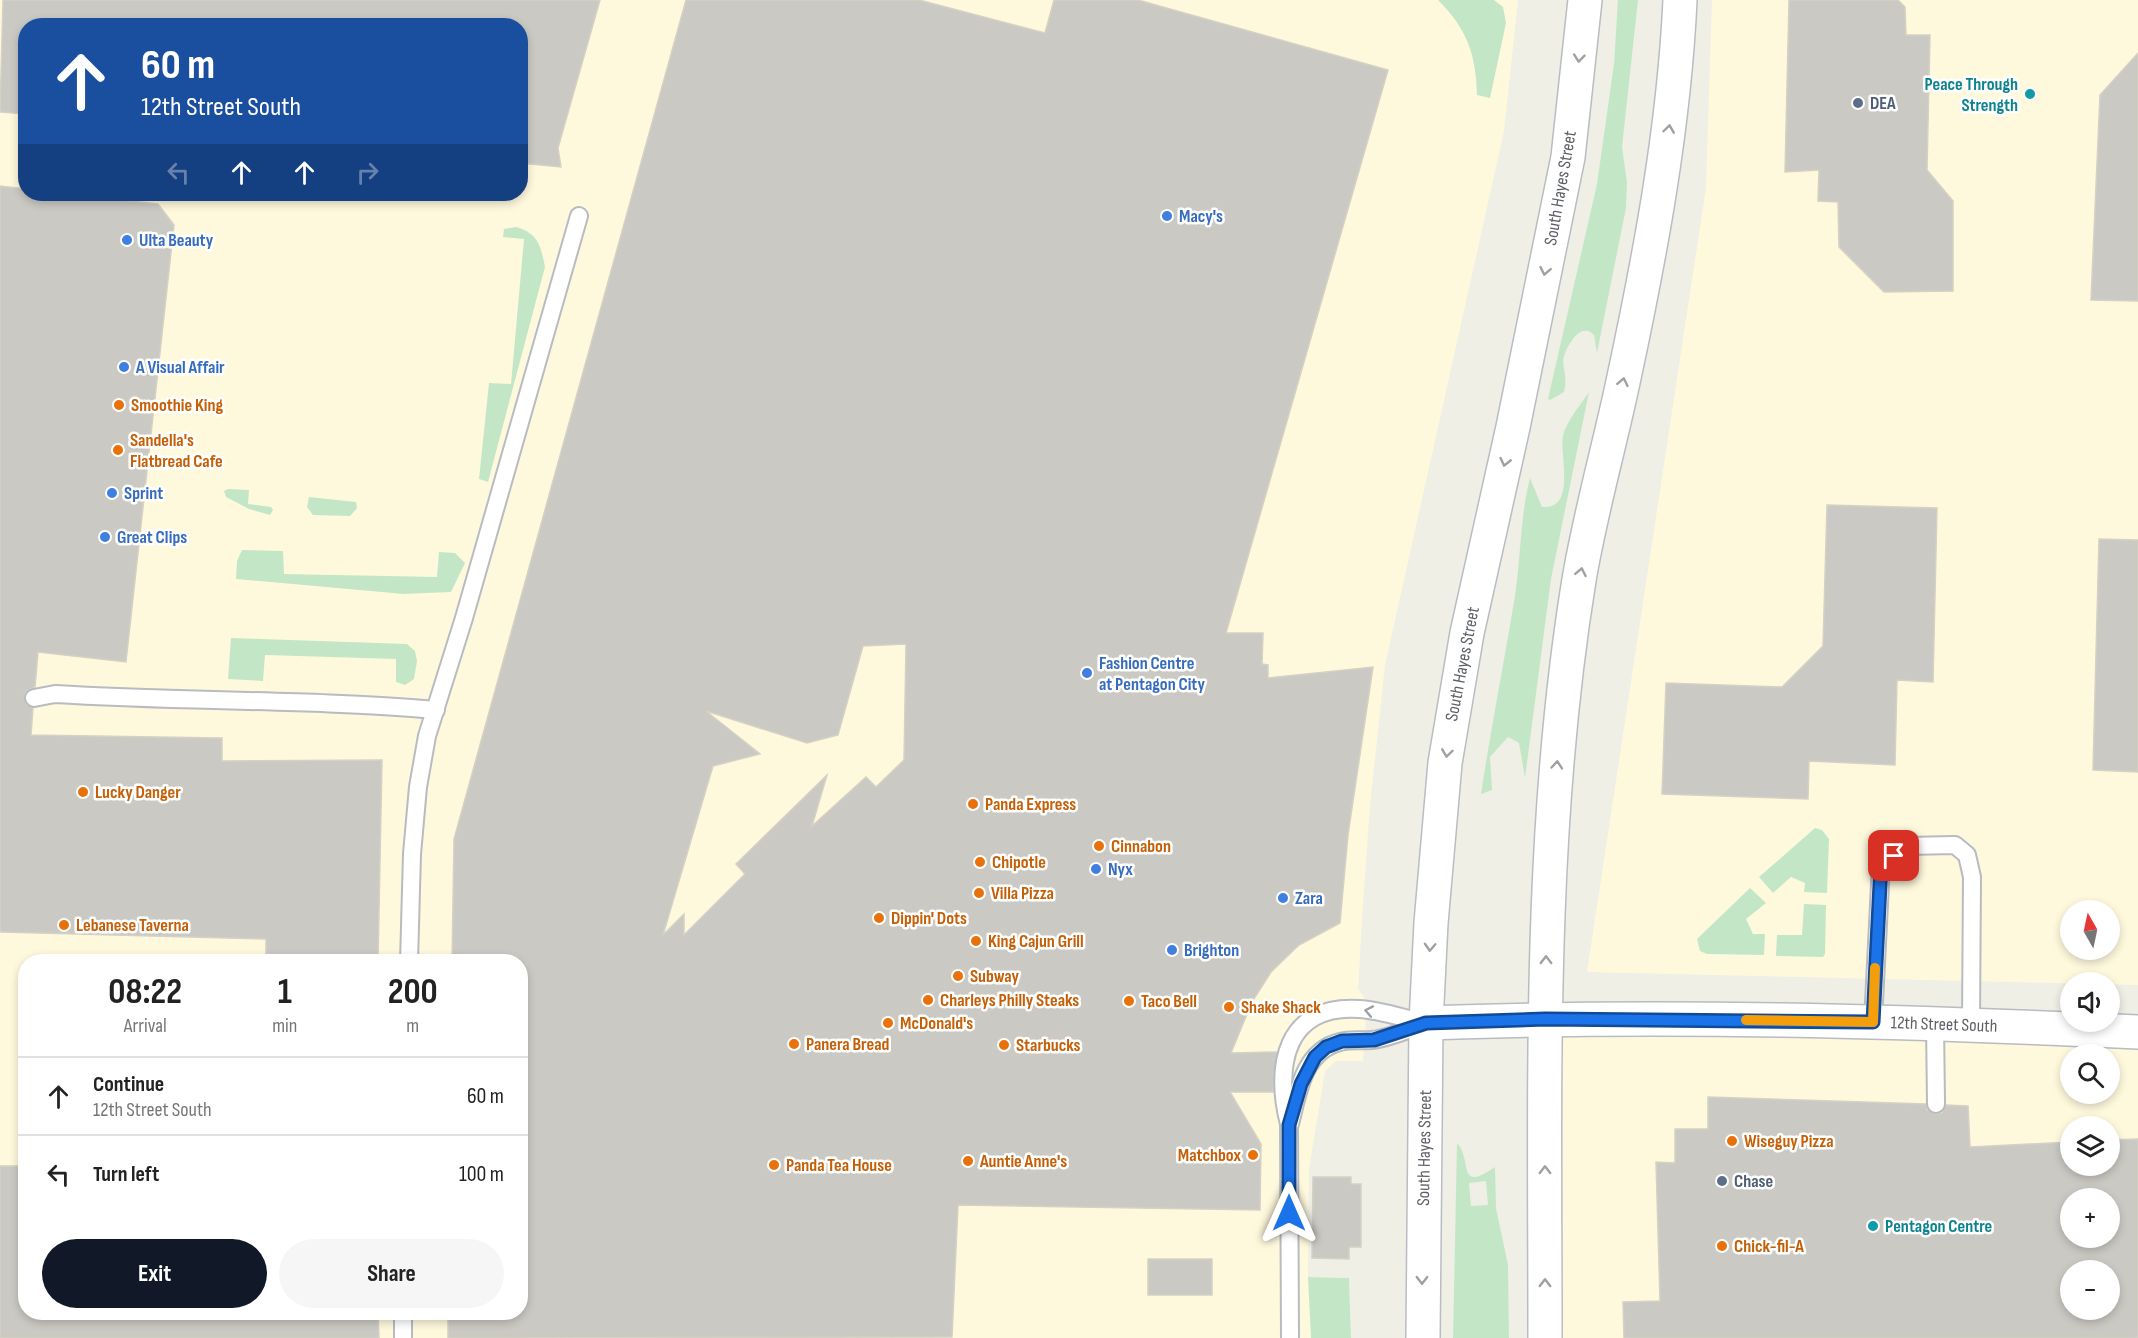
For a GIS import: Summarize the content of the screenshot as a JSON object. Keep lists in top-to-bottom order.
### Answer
{
  "streets": {
    "main road": ["South Hayes Street", "12th Street South"]
  },
  "crossings": [
    ["South Hayes Street", "12th Street South"]
  ],
  "places": [
    "Peace Through Strength",
    "DEA",
    "Macy's",
    "Ulta Beauty",
    "A Visual Affair",
    "Smoothie King",
    "Sandella's Flatbread Cafe",
    "Sprint",
    "Great Clips",
    "Fashion Centre at Pentagon City",
    "Lucky Danger",
    "Panda Express",
    "Cinnabon",
    "Chipotle",
    "Nyx",
    "Villa Pizza",
    "Zara",
    "Dippin' Dots",
    "Lebanese Taverna",
    "King Cajun Grill",
    "Brighton",
    "Subway",
    "Charleys Philly Steaks",
    "Taco Bell",
    "Shake Shack",
    "McDonald's",
    "Panera Bread",
    "Starbucks",
    "Wiseguy Pizza",
    "Matchbox",
    "Auntie Anne's",
    "Panda Tea House",
    "Chase",
    "Pentagon Centre",
    "Chick-fil-A"
  ],
  "north": "top",
  "page": {
    "turn": ["60 m", "12th Street South"],
    "map_buttons": ["+", "−"],
    "eta": [
      "08:22",
      "Arrival",
      "1",
      "min",
      "200",
      "m"
    ],
    "list": [
      {
        "name": "Continue",
        "note": "12th Street South",
        "value": "60 m"
      },
      {
        "name": "Turn left",
        "value": "100 m"
      }
    ],
    "buttons": ["Exit", "Share"]
  }
}
